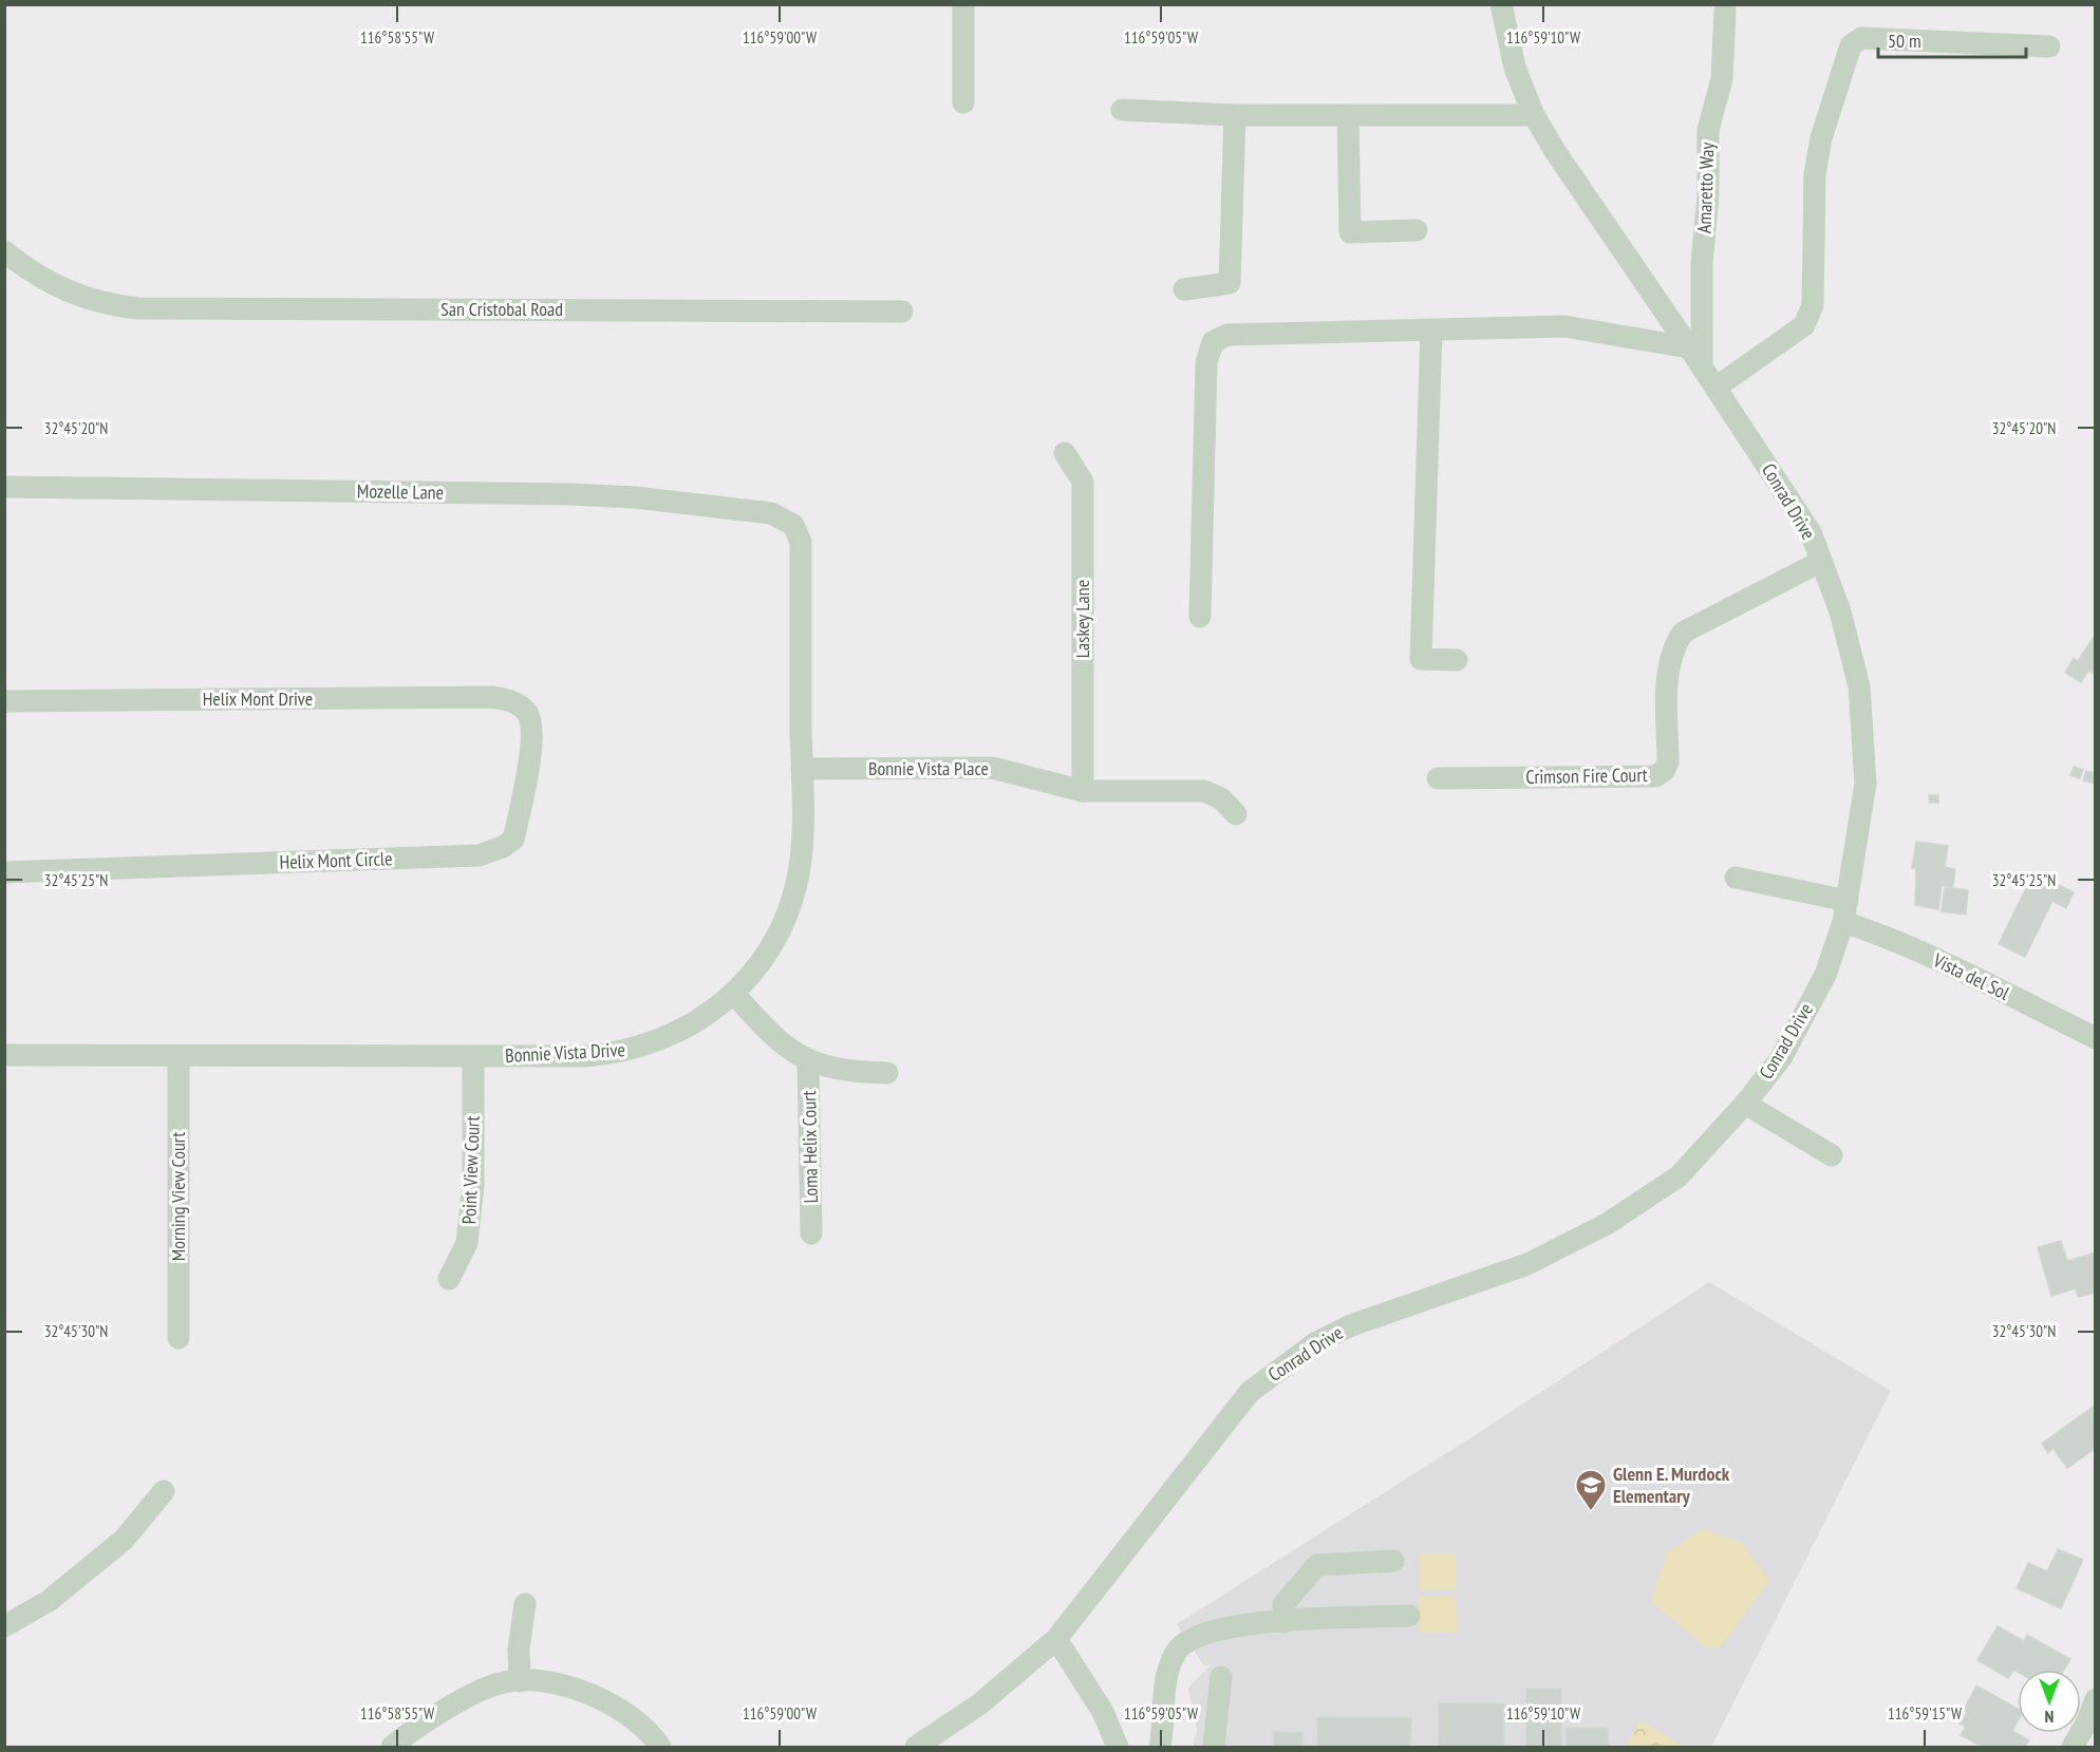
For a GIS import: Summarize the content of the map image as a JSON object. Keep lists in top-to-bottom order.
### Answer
{
  "streets": {
    "street": [
      "Amaretto Way",
      "San Cristobal Road",
      "Mozelle Lane",
      "Conrad Drive",
      "Laskey Lane",
      "Helix Mont Drive",
      "Bonnie Vista Place",
      "Crimson Fire Court",
      "Helix Mont Circle",
      "Vista del Sol",
      "Bonnie Vista Drive",
      "Loma Helix Court",
      "Point View Court",
      "Morning View Court"
    ]
  },
  "crossings": [
    ["Amaretto Way", "Conrad Drive"],
    ["Mozelle Lane", "Bonnie Vista Drive"],
    ["Conrad Drive", "Crimson Fire Court"],
    ["Conrad Drive", "Vista del Sol"],
    ["Laskey Lane", "Bonnie Vista Place"],
    ["Helix Mont Drive", "Helix Mont Circle"],
    ["Bonnie Vista Place", "Bonnie Vista Drive"],
    ["Bonnie Vista Drive", "Point View Court"],
    ["Bonnie Vista Drive", "Morning View Court"]
  ],
  "places": {
    "school or university": ["Glenn E. Murdock Elementary"]
  },
  "scale_bar": "50 m",
  "north": "bottom",
  "coordinates": [
    "116°58'55\"W",
    "116°59'00\"W",
    "116°59'05\"W",
    "116°59'10\"W",
    "32°45'20\"N",
    "32°45'25\"N",
    "32°45'30\"N",
    "116°59'15\"W"
  ]
}
